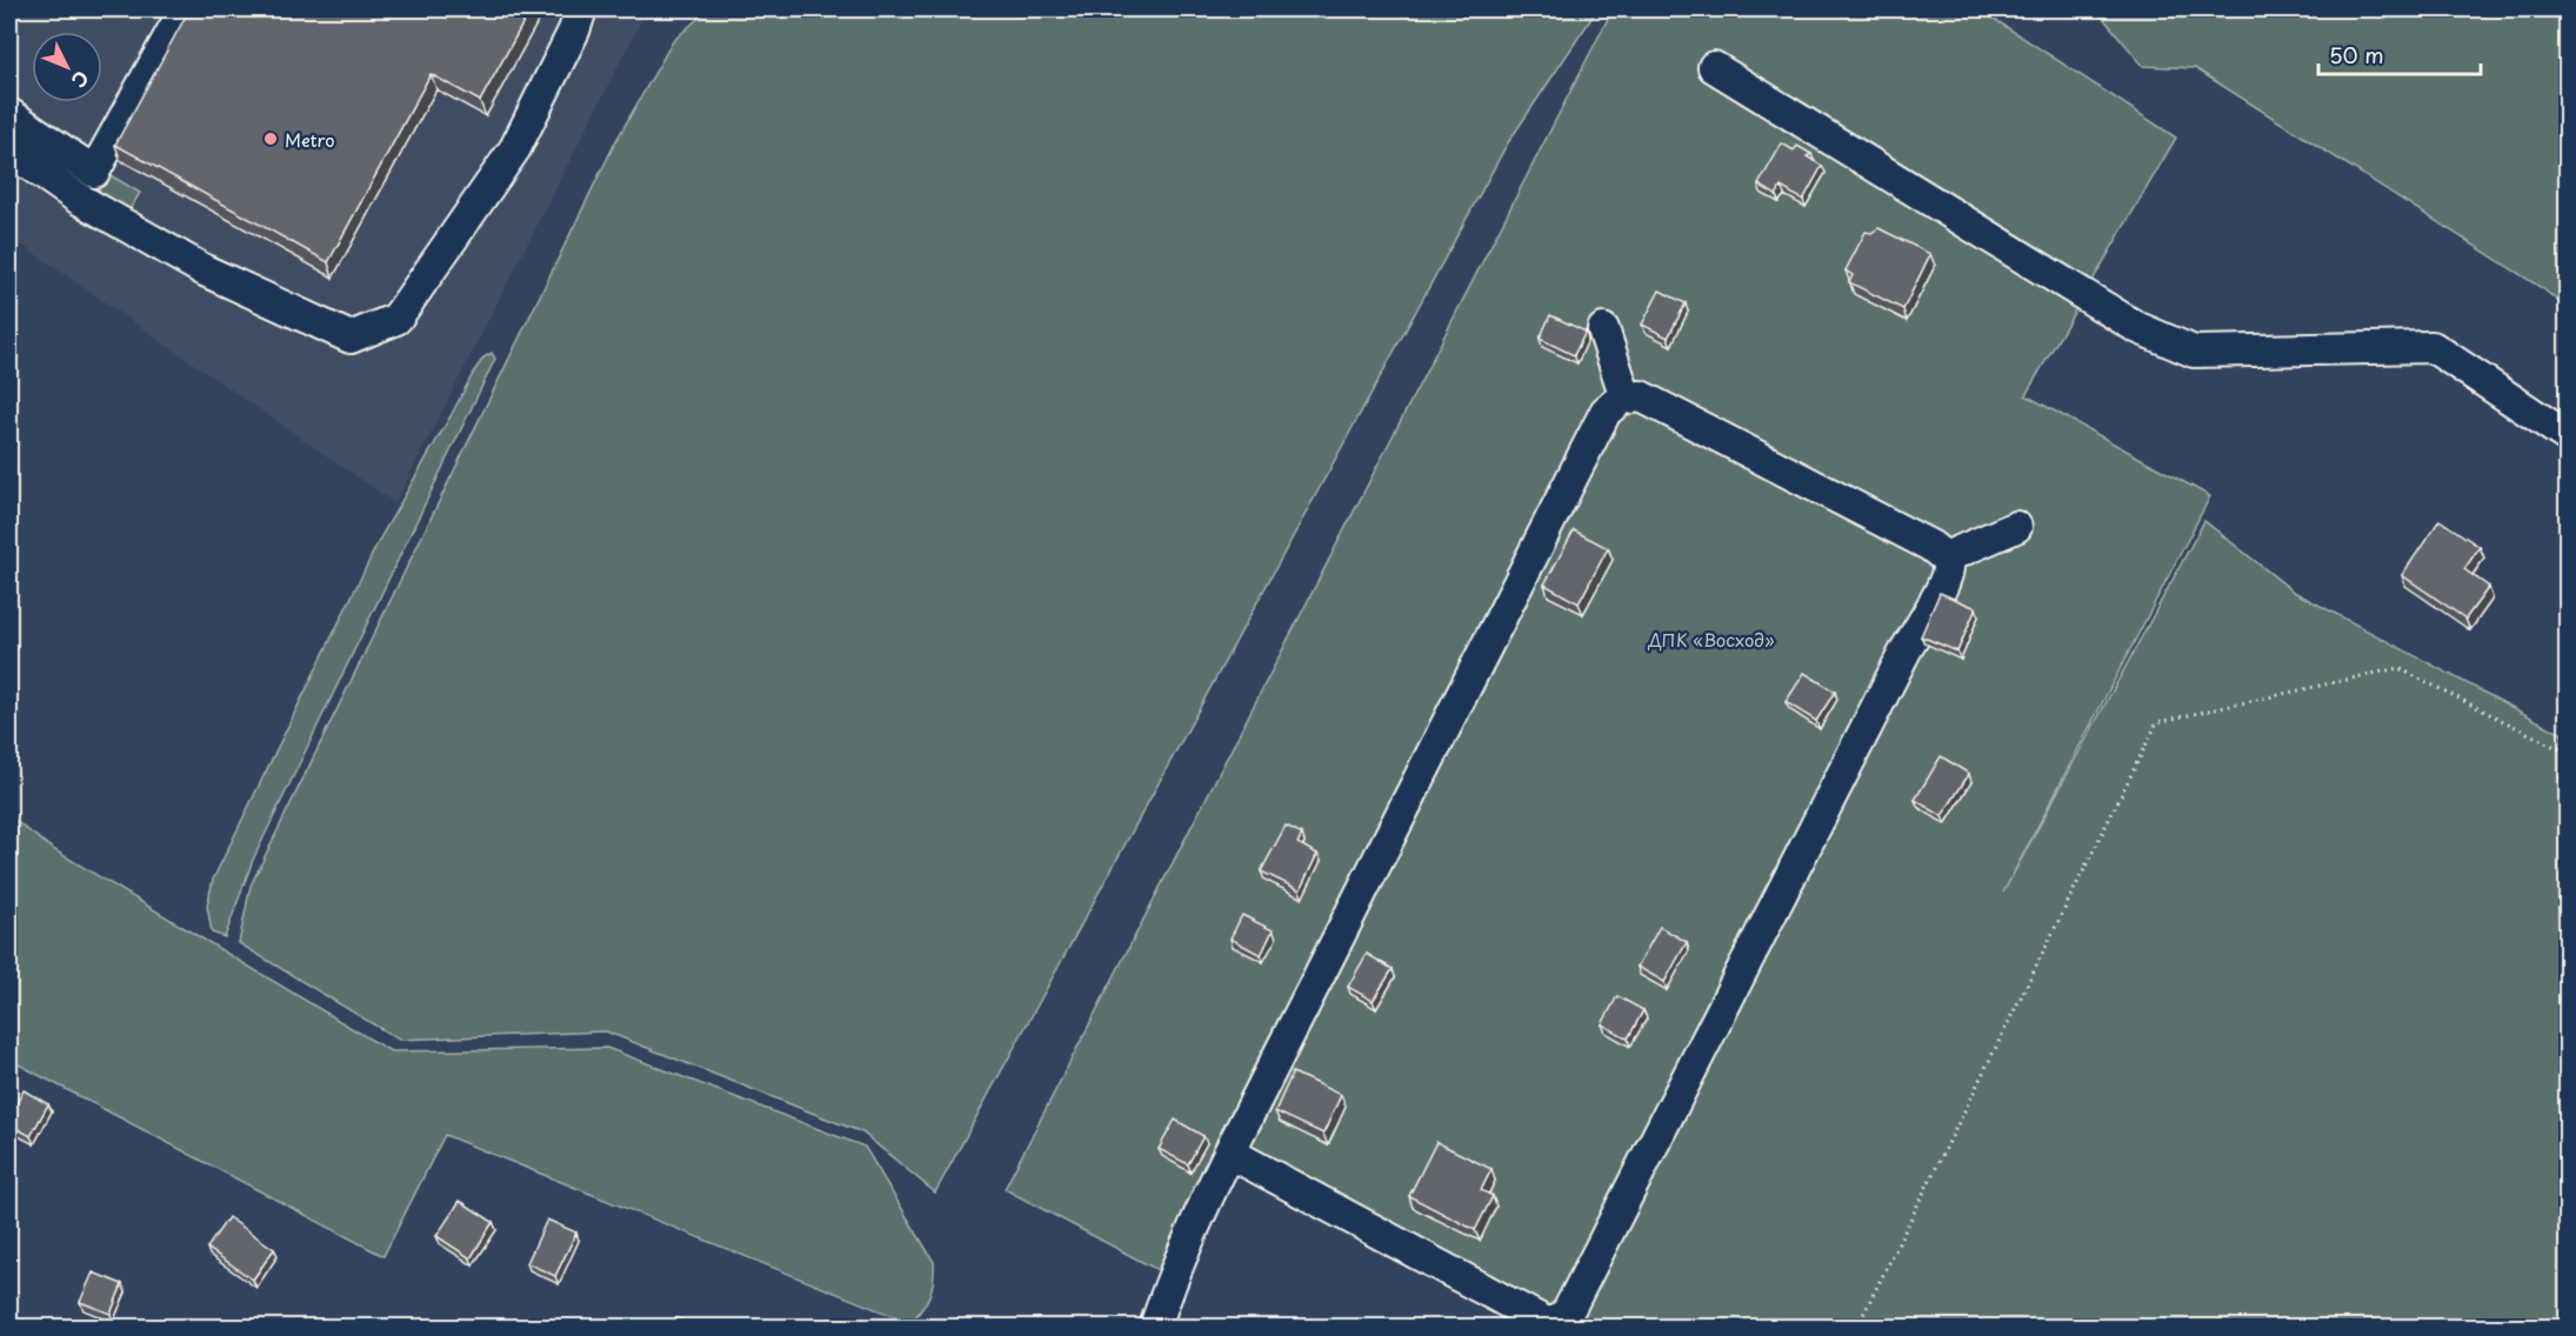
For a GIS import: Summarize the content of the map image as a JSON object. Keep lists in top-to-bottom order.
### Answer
{
  "parks": ["ДПК «Восход»"],
  "places": ["Metro"],
  "scale_bar": "50 m",
  "north": "bottom right"
}
